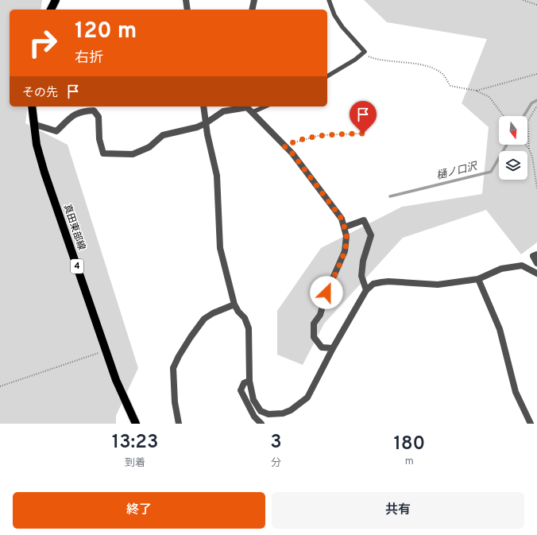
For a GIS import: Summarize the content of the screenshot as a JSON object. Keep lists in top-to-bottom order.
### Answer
{
  "streets": {
    "main road": ["真田東部線", "4"]
  },
  "water": ["樋ノ口沢"],
  "north": "bottom",
  "page": {
    "turn": ["120 m", "右折"],
    "then": "その先",
    "eta": [
      "13:23",
      "到着",
      "3",
      "分",
      "180",
      "m"
    ],
    "buttons": ["終了", "共有"]
  }
}
